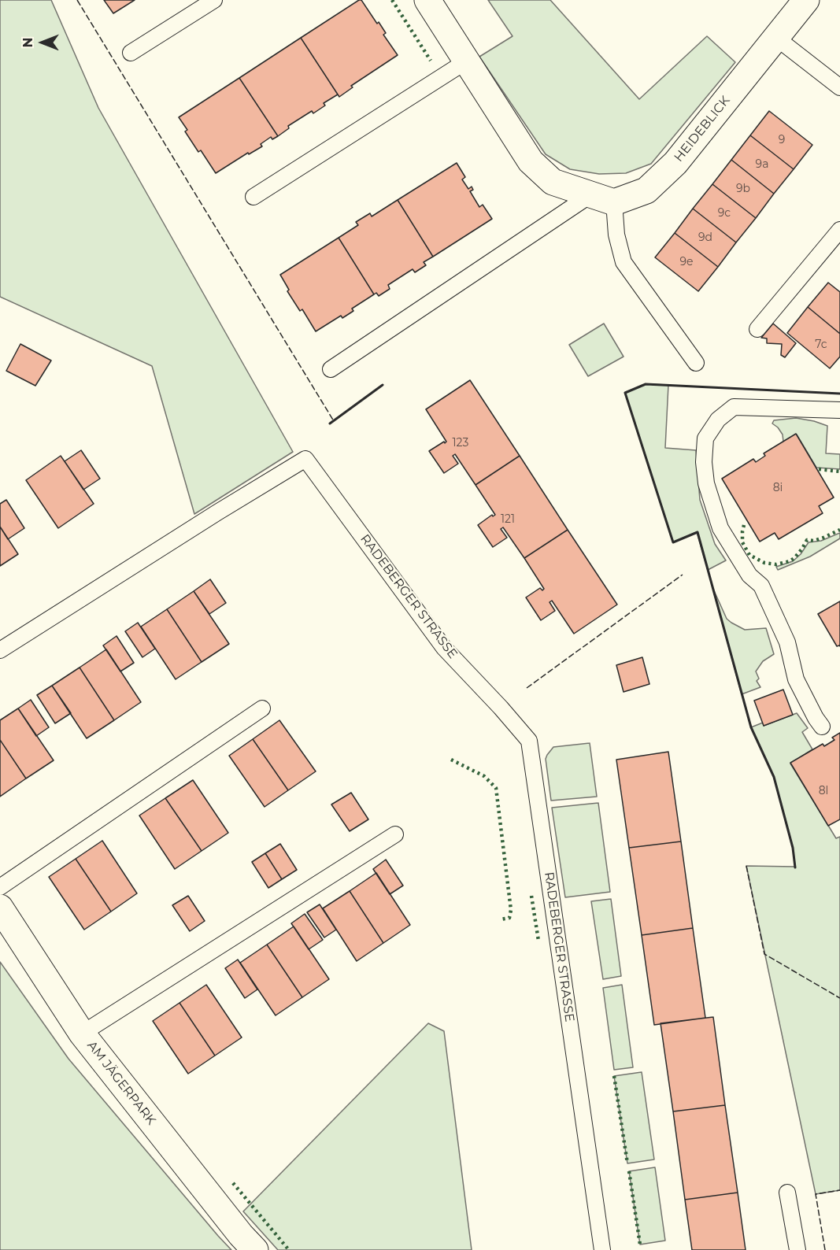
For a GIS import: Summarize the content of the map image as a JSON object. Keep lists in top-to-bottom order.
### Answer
{
  "streets": {
    "street": ["HEIDEBLICK", "AM JÄGERPARK"],
    "lane": ["RADEBERGER STRASSE"]
  },
  "house_numbers": [
    "9",
    "9a",
    "9b",
    "9c",
    "9d",
    "9e",
    "7c",
    "123",
    "8i",
    "121",
    "8l"
  ],
  "north": "left"
}
